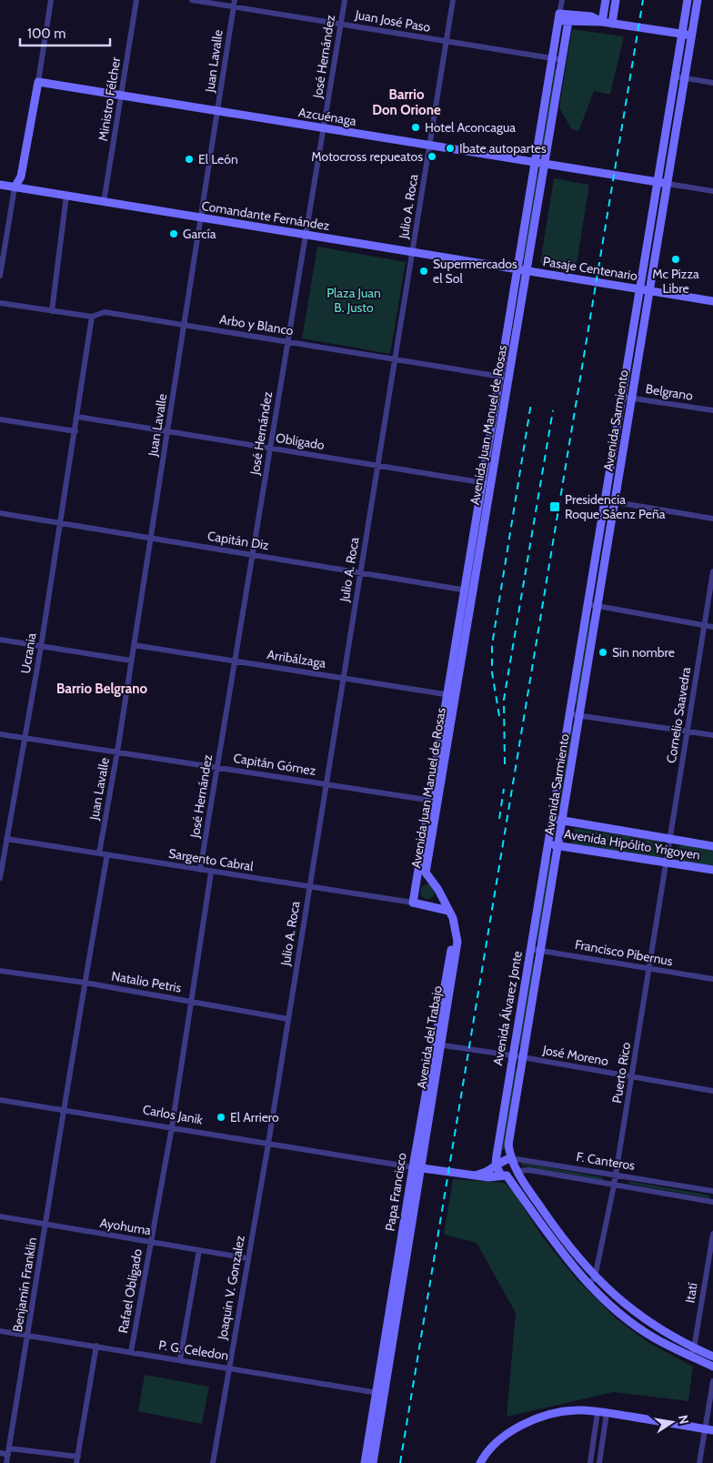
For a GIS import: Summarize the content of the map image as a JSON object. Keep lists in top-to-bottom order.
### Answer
{
  "streets": {
    "main road": [
      "Azcuénaga",
      "Comandante Fernández",
      "Pasaje Centenario",
      "Avenida Sarmiento",
      "Avenida Juan Manuel de Rosas",
      "Avenida Hipólito Yrigoyen",
      "Avenida Álvarez Jonte",
      "Avenida del Trabajo",
      "Carlos Janik",
      "F. Canteros",
      "Papa Francisco"
    ],
    "street": [
      "Juan José Paso",
      "José Hernández",
      "Juan Lavalle",
      "Ministro Félcher",
      "Julio A. Roca",
      "Arbo y Blanco",
      "Belgrano",
      "Obligado",
      "Capitán Diz",
      "Ucrania",
      "Arribálzaga",
      "Cornelio Saavedra",
      "Capitán Gómez",
      "Sargento Cabral",
      "Francisco Pibernus",
      "Natalio Petris",
      "José Moreno",
      "Puerto Rico",
      "Ayohuma",
      "Benjamín Franklin",
      "Joaquin V. Gonzalez",
      "Rafael Obligado",
      "Itatí",
      "P. G. Celedon"
    ]
  },
  "crossings": [
    ["Juan José Paso", "José Hernández"],
    ["Juan José Paso", "Juan Lavalle"],
    ["Juan José Paso", "Julio A. Roca"],
    ["Juan José Paso", "Avenida Juan Manuel de Rosas"],
    ["José Hernández", "Azcuénaga"],
    ["José Hernández", "Comandante Fernández"],
    ["José Hernández", "Arbo y Blanco"],
    ["José Hernández", "Obligado"],
    ["José Hernández", "Capitán Diz"],
    ["José Hernández", "Arribálzaga"],
    ["José Hernández", "Capitán Gómez"],
    ["José Hernández", "Sargento Cabral"],
    ["Juan Lavalle", "Azcuénaga"],
    ["Juan Lavalle", "Comandante Fernández"],
    ["Juan Lavalle", "Arbo y Blanco"],
    ["Juan Lavalle", "Obligado"],
    ["Juan Lavalle", "Capitán Diz"],
    ["Juan Lavalle", "Arribálzaga"],
    ["Juan Lavalle", "Capitán Gómez"],
    ["Juan Lavalle", "Sargento Cabral"],
    ["Ministro Félcher", "Azcuénaga"],
    ["Ministro Félcher", "Comandante Fernández"],
    ["Azcuénaga", "Julio A. Roca"],
    ["Azcuénaga", "Avenida Sarmiento"],
    ["Azcuénaga", "Avenida Juan Manuel de Rosas"],
    ["Julio A. Roca", "Comandante Fernández"],
    ["Julio A. Roca", "Arbo y Blanco"],
    ["Julio A. Roca", "Obligado"],
    ["Julio A. Roca", "Capitán Diz"],
    ["Julio A. Roca", "Arribálzaga"],
    ["Julio A. Roca", "Capitán Gómez"],
    ["Julio A. Roca", "Sargento Cabral"],
    ["Julio A. Roca", "Natalio Petris"],
    ["Julio A. Roca", "Carlos Janik"],
    ["Julio A. Roca", "Joaquin V. Gonzalez"],
    ["Comandante Fernández", "Pasaje Centenario"],
    ["Comandante Fernández", "Avenida Juan Manuel de Rosas"],
    ["Pasaje Centenario", "Avenida Sarmiento"],
    ["Pasaje Centenario", "Avenida Juan Manuel de Rosas"],
    ["Arbo y Blanco", "Avenida Juan Manuel de Rosas"],
    ["Belgrano", "Avenida Sarmiento"],
    ["Avenida Sarmiento", "Avenida Hipólito Yrigoyen"],
    ["Avenida Sarmiento", "Avenida Álvarez Jonte"],
    ["Avenida Juan Manuel de Rosas", "Obligado"],
    ["Avenida Juan Manuel de Rosas", "Capitán Diz"],
    ["Avenida Juan Manuel de Rosas", "Arribálzaga"],
    ["Avenida Juan Manuel de Rosas", "Capitán Gómez"],
    ["Avenida Juan Manuel de Rosas", "Sargento Cabral"],
    ["Avenida Juan Manuel de Rosas", "Avenida del Trabajo"],
    ["Capitán Diz", "Ucrania"],
    ["Ucrania", "Capitán Gómez"],
    ["Ucrania", "Sargento Cabral"],
    ["Cornelio Saavedra", "Avenida Hipólito Yrigoyen"],
    ["Cornelio Saavedra", "Puerto Rico"],
    ["Avenida Hipólito Yrigoyen", "Avenida Álvarez Jonte"],
    ["Avenida Hipólito Yrigoyen", "Puerto Rico"],
    ["Francisco Pibernus", "Avenida Álvarez Jonte"],
    ["Francisco Pibernus", "Puerto Rico"],
    ["Avenida Álvarez Jonte", "José Moreno"],
    ["Avenida Álvarez Jonte", "Puerto Rico"],
    ["Avenida Álvarez Jonte", "F. Canteros"],
    ["Avenida Álvarez Jonte", "Itatí"],
    ["Avenida del Trabajo", "José Moreno"],
    ["Avenida del Trabajo", "Carlos Janik"],
    ["Avenida del Trabajo", "Papa Francisco"],
    ["José Moreno", "Puerto Rico"],
    ["Puerto Rico", "F. Canteros"],
    ["Carlos Janik", "F. Canteros"],
    ["Carlos Janik", "Papa Francisco"],
    ["Carlos Janik", "Benjamín Franklin"],
    ["Carlos Janik", "Joaquin V. Gonzalez"],
    ["Carlos Janik", "Rafael Obligado"],
    ["Papa Francisco", "P. G. Celedon"],
    ["Ayohuma", "Benjamín Franklin"],
    ["Ayohuma", "Joaquin V. Gonzalez"],
    ["Ayohuma", "Rafael Obligado"],
    ["Benjamín Franklin", "P. G. Celedon"],
    ["Joaquin V. Gonzalez", "P. G. Celedon"],
    ["Rafael Obligado", "P. G. Celedon"]
  ],
  "districts": ["Barrio Don Orione", "Barrio Belgrano"],
  "parks": ["Plaza Juan B. Justo"],
  "places": {
    "other": [
      "Hotel Aconcagua",
      "Ibate autopartes",
      "Motocross repueatos",
      "El León",
      "García",
      "Mc Pizza Libre",
      "Supermercados el Sol",
      "Sin nombre",
      "El Arriero"
    ],
    "transit": ["Presidencia Roque Sáenz Peña"]
  },
  "scale_bar": "100 m",
  "north": "right"
}
